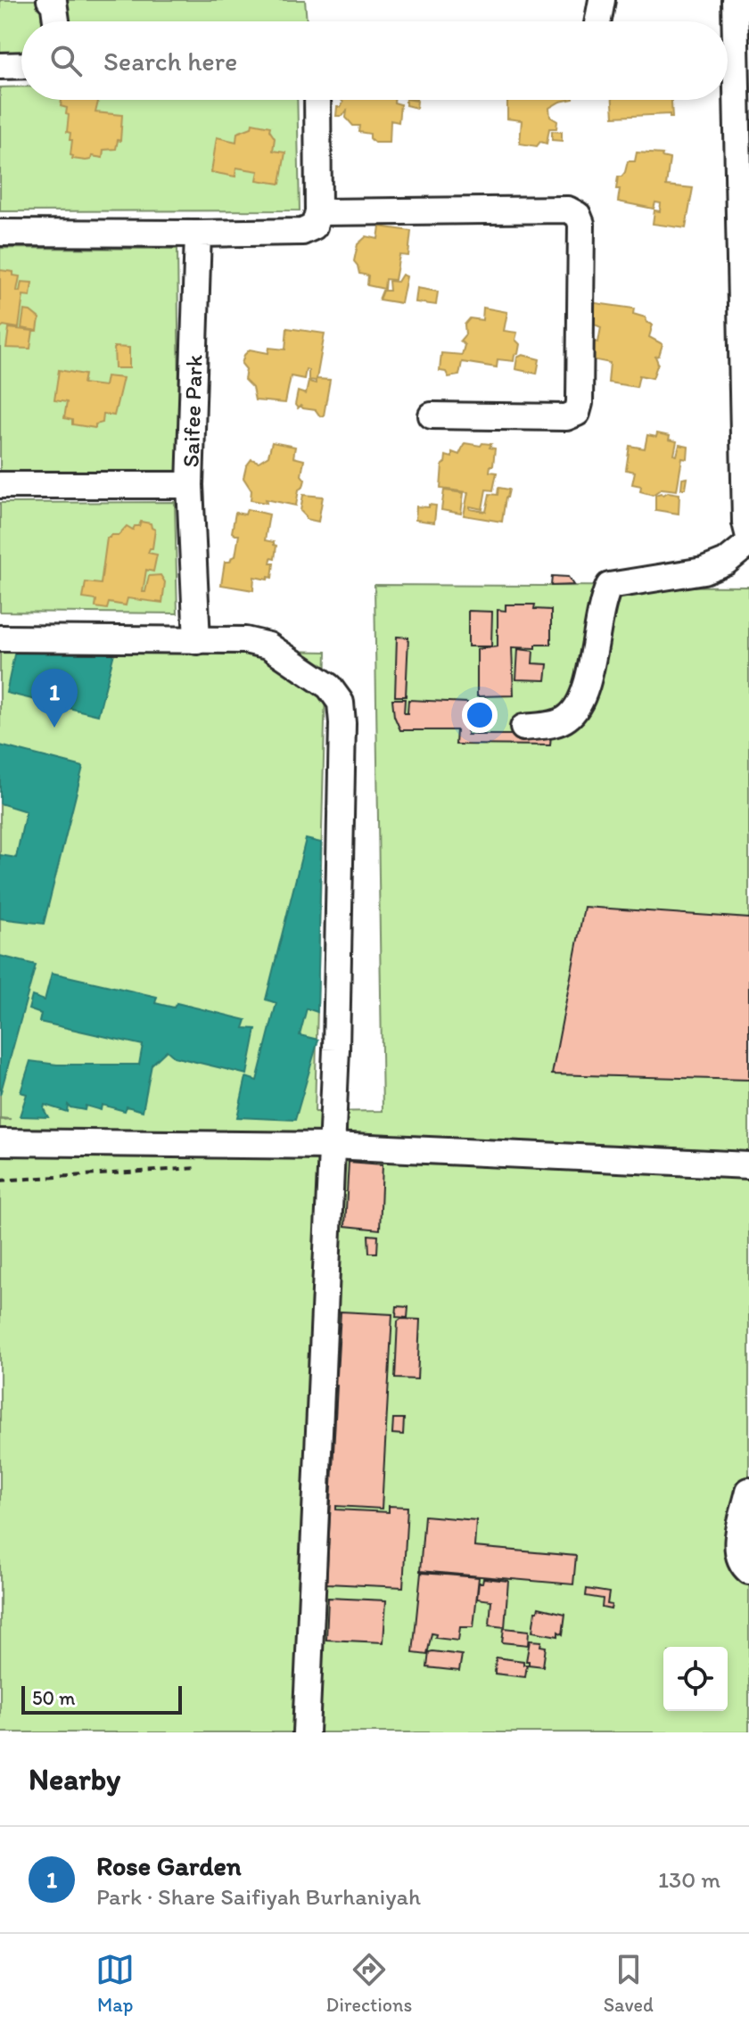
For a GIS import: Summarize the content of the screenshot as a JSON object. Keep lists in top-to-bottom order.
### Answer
{
  "streets": {
    "street": ["Saifee Park"]
  },
  "scale_bar": "50 m",
  "page": {
    "search": "Search here",
    "pins": "1",
    "scale": "50 m",
    "heading": "Nearby",
    "list": [
      {
        "mark": "1",
        "name": "Rose Garden",
        "note": "Park · Share Saifiyah Burhaniyah",
        "value": "130 m"
      }
    ],
    "nav": ["Map", "Directions", "Saved"]
  }
}
